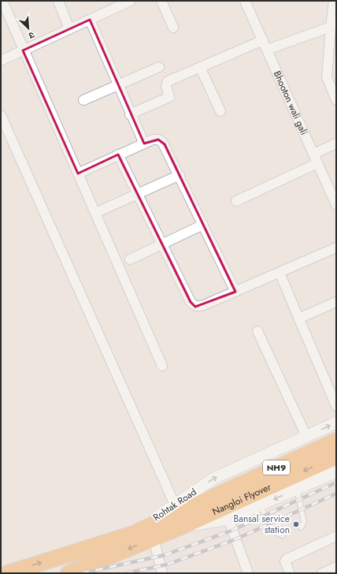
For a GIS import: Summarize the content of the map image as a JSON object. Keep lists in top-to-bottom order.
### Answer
{
  "streets": {
    "highway": ["NH9", "Nangloi Flyover", "Rohtak Road"],
    "street": ["Bhooton wali gali"]
  },
  "crossings": [
    ["Nangloi Flyover", "Rohtak Road"]
  ],
  "places": ["Bansal service station"],
  "north": "bottom right"
}
